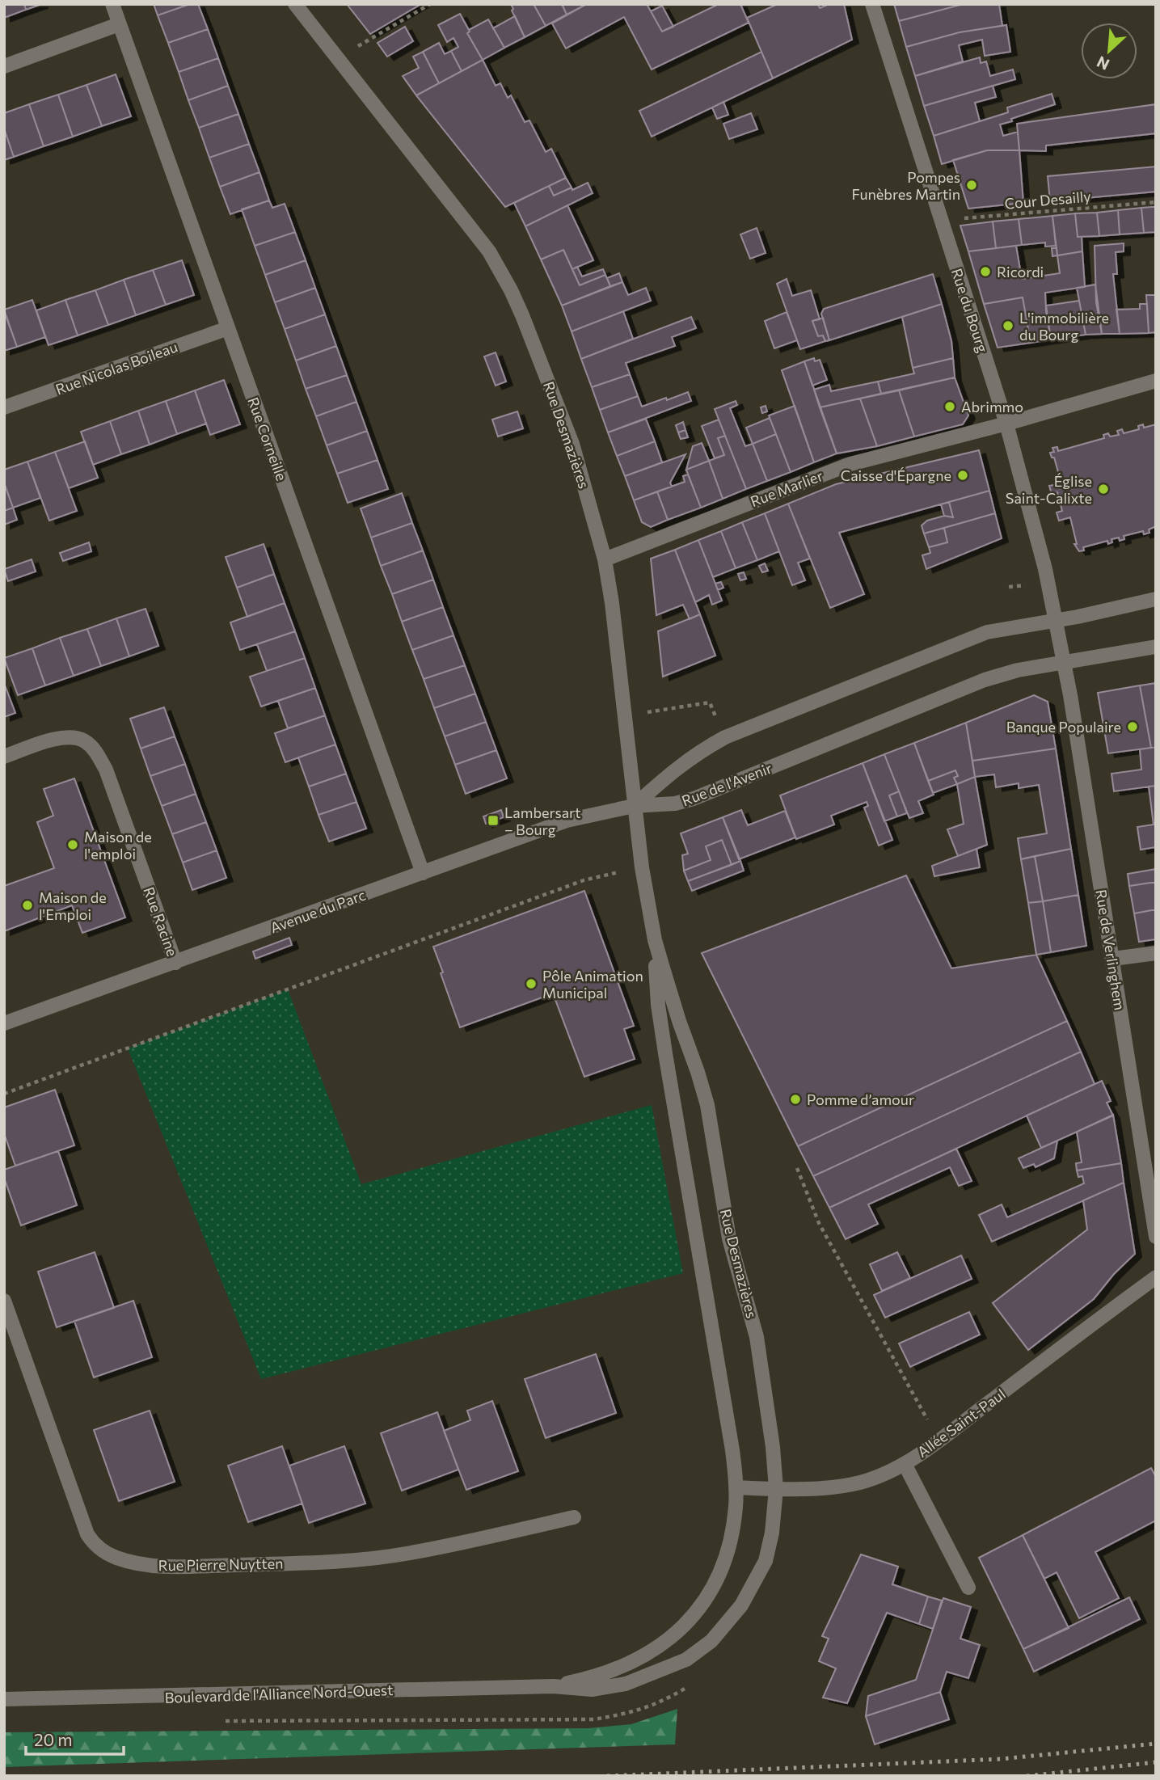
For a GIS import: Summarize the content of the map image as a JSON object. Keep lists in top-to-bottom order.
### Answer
{
  "streets": {
    "street": [
      "Rue du Bourg",
      "Rue Nicolas Boileau",
      "Rue Desmazières",
      "Rue Corneille",
      "Rue Marlier",
      "Rue de l'Avenir",
      "Avenue du Parc",
      "Rue Racine",
      "Rue de Verlinghem",
      "Allée Saint-Paul",
      "Rue Pierre Nuytten",
      "Boulevard de l'Alliance Nord-Ouest"
    ],
    "path": ["Cour Desailly"]
  },
  "crossings": [
    ["Cour Desailly", "Rue du Bourg"],
    ["Rue du Bourg", "Rue Marlier"],
    ["Rue du Bourg", "Rue de l'Avenir"],
    ["Rue du Bourg", "Rue de Verlinghem"],
    ["Rue Nicolas Boileau", "Rue Corneille"],
    ["Rue Desmazières", "Rue Marlier"],
    ["Rue Desmazières", "Rue de l'Avenir"],
    ["Rue Desmazières", "Avenue du Parc"],
    ["Rue Desmazières", "Allée Saint-Paul"],
    ["Rue Desmazières", "Boulevard de l'Alliance Nord-Ouest"],
    ["Rue Corneille", "Avenue du Parc"],
    ["Rue de l'Avenir", "Avenue du Parc"],
    ["Rue de l'Avenir", "Rue de Verlinghem"],
    ["Avenue du Parc", "Rue Racine"]
  ],
  "places": {
    "other": [
      "Pompes Funèbres Martin",
      "Ricordi",
      "L'immobilière du Bourg",
      "Abrimmo",
      "Caisse d'Épargne",
      "Église Saint-Calixte",
      "Banque Populaire",
      "Maison de l'emploi",
      "Maison de l'Emploi",
      "Pôle Animation Municipal",
      "Pomme d’amour"
    ],
    "transit": ["Lambersart – Bourg"]
  },
  "scale_bar": "20 m",
  "north": "bottom left"
}
